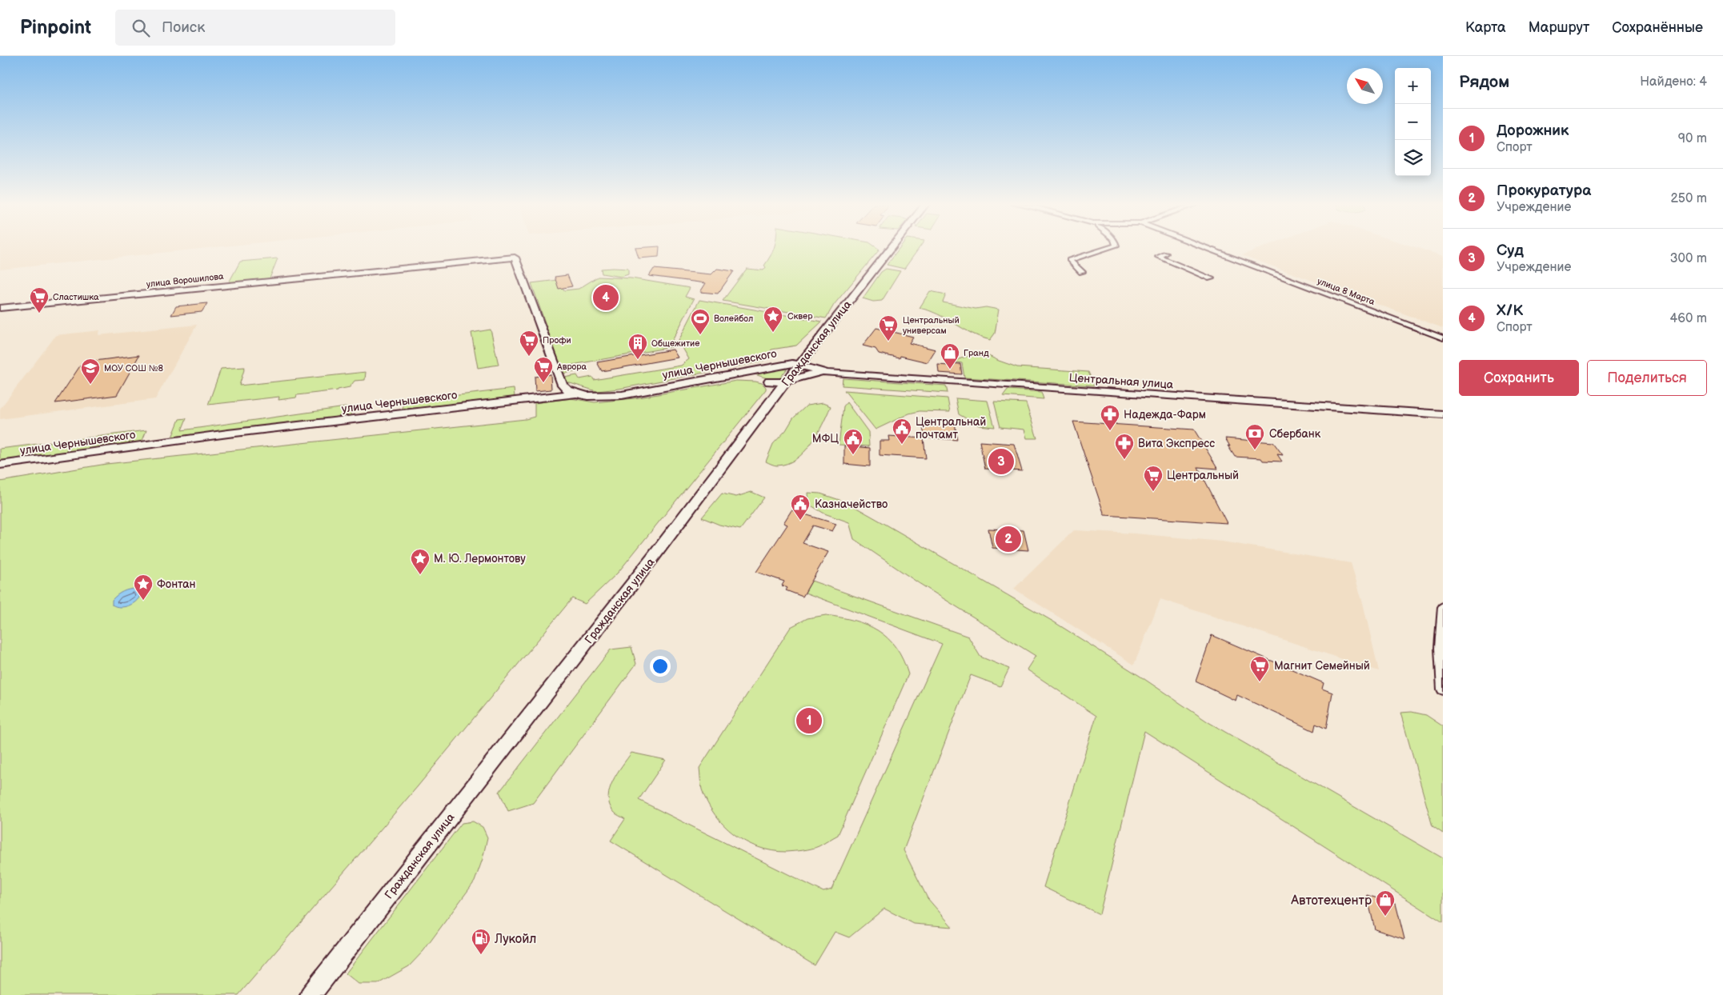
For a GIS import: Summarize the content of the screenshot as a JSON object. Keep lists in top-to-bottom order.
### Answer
{
  "streets": {
    "street": [
      "улица Ворошилова",
      "улица 8 Марта",
      "Гражданская улица",
      "улица Чернышевского",
      "Центральная улица"
    ]
  },
  "crossings": [
    ["улица Ворошилова", "улица Чернышевского"],
    ["Гражданская улица", "улица Чернышевского"],
    ["Гражданская улица", "Центральная улица"],
    ["улица Чернышевского", "Центральная улица"]
  ],
  "places": {
    "supermarket": [
      "Сластишка",
      "Центральный универсам",
      "Профи",
      "Аврора",
      "Центральный",
      "Магнит Семейный"
    ],
    "place": ["Сквер", "М. Ю. Лермонтову", "Фонтан"],
    "sports": ["Волейбол"],
    "building": ["Общежитие"],
    "shop": ["Гранд", "Автотехцентр"],
    "school or university": ["МОУ СОШ №8"],
    "pharmacy": ["Надежда-Фарм", "Вита Экспресс"],
    "public building": ["Центральнай почтамт", "МФЦ", "Казначейство"],
    "bank": ["Сбербанк"],
    "fuel station": ["Лукойл"]
  },
  "north": "top left",
  "page": {
    "header": "Pinpoint",
    "search": "Поиск",
    "nav": ["Карта", "Маршрут", "Сохранённые"],
    "heading": ["Рядом", "Найдено: 4"],
    "map_buttons": ["+", "−"],
    "list": [
      {
        "mark": "1",
        "name": "Дорожник",
        "note": "Спорт",
        "value": "90 m"
      },
      {
        "mark": "2",
        "name": "Прокуратура",
        "note": "Учреждение",
        "value": "250 m"
      },
      {
        "mark": "3",
        "name": "Суд",
        "note": "Учреждение",
        "value": "300 m"
      },
      {
        "mark": "4",
        "name": "Х/К",
        "note": "Спорт",
        "value": "460 m"
      }
    ],
    "pins": [
      "4",
      "3",
      "2",
      "1"
    ],
    "buttons": ["Сохранить", "Поделиться"]
  }
}
